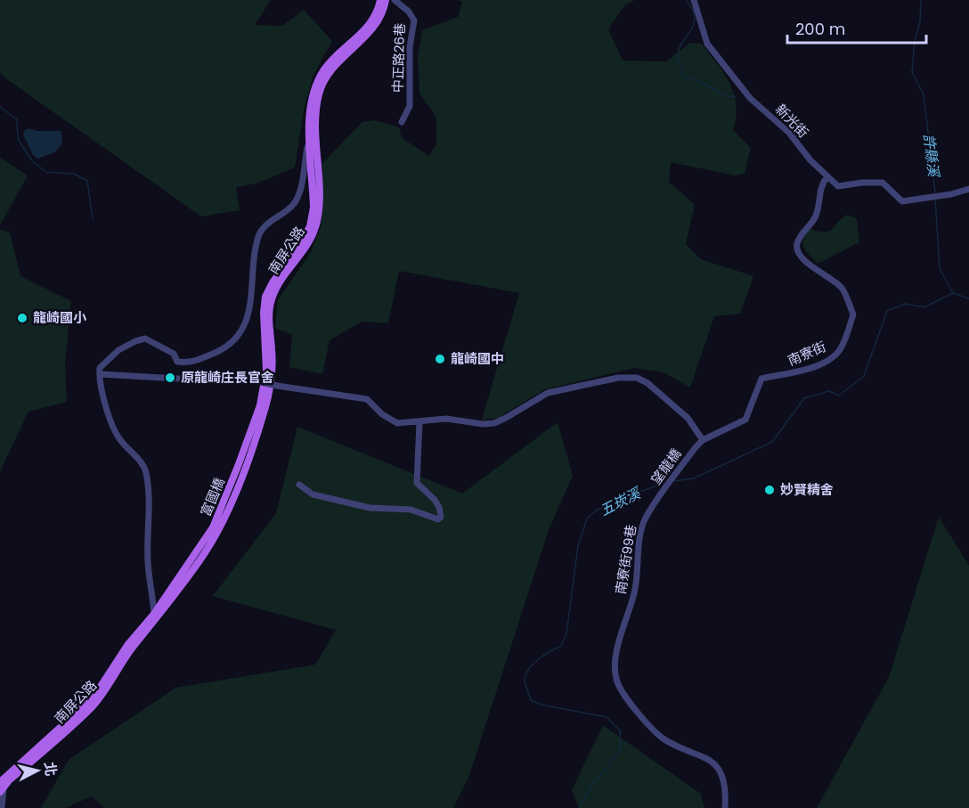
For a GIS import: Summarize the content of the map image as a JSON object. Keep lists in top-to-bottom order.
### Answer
{
  "streets": {
    "main road": ["南屏公路", "富國橋"],
    "street": [
      "中正路26巷",
      "新光街",
      "南寮街",
      "望龍橋",
      "南寮街99巷"
    ]
  },
  "crossings": [
    ["新光街", "南寮街"],
    ["南屏公路", "富國橋"],
    ["南寮街", "望龍橋"],
    ["望龍橋", "南寮街99巷"]
  ],
  "water": ["許縣溪", "五崁溪"],
  "places": [
    "龍崎國小",
    "龍崎國中",
    "原龍崎庄長官舍",
    "妙賢精舍"
  ],
  "scale_bar": "200 m",
  "north": "right"
}
